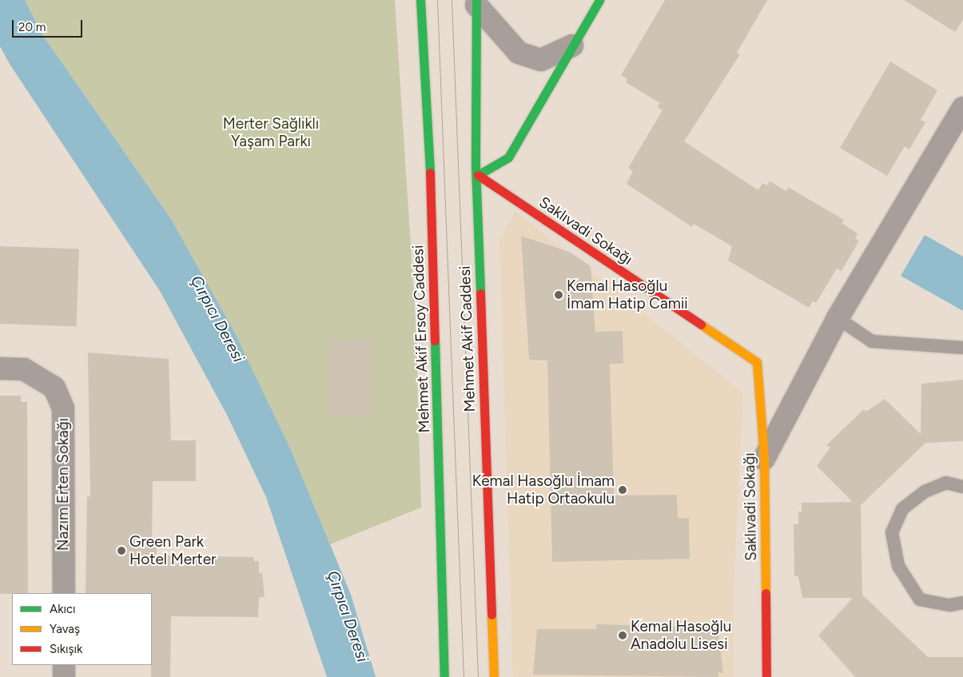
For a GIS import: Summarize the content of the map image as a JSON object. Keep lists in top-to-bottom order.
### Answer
{
  "streets": {
    "main road": ["Saklıvadi Sokağı", "Mehmet Akif Ersoy Caddesi", "Mehmet Akif Caddesi"],
    "street": ["Nazım Erten Sokağı"]
  },
  "water": ["Çırpıcı Deresi"],
  "parks": ["Merter Sağlıklı Yaşam Parkı"],
  "places": [
    "Kemal Hasoğlu İmam Hatip Camii",
    "Kemal Hasoğlu İmam Hatip Ortaokulu",
    "Green Park Hotel Merter",
    "Kemal Hasoğlu Anadolu Lisesi"
  ],
  "legend": ["Akıcı", "Yavaş", "Sıkışık"],
  "scale_bar": "20 m"
}
